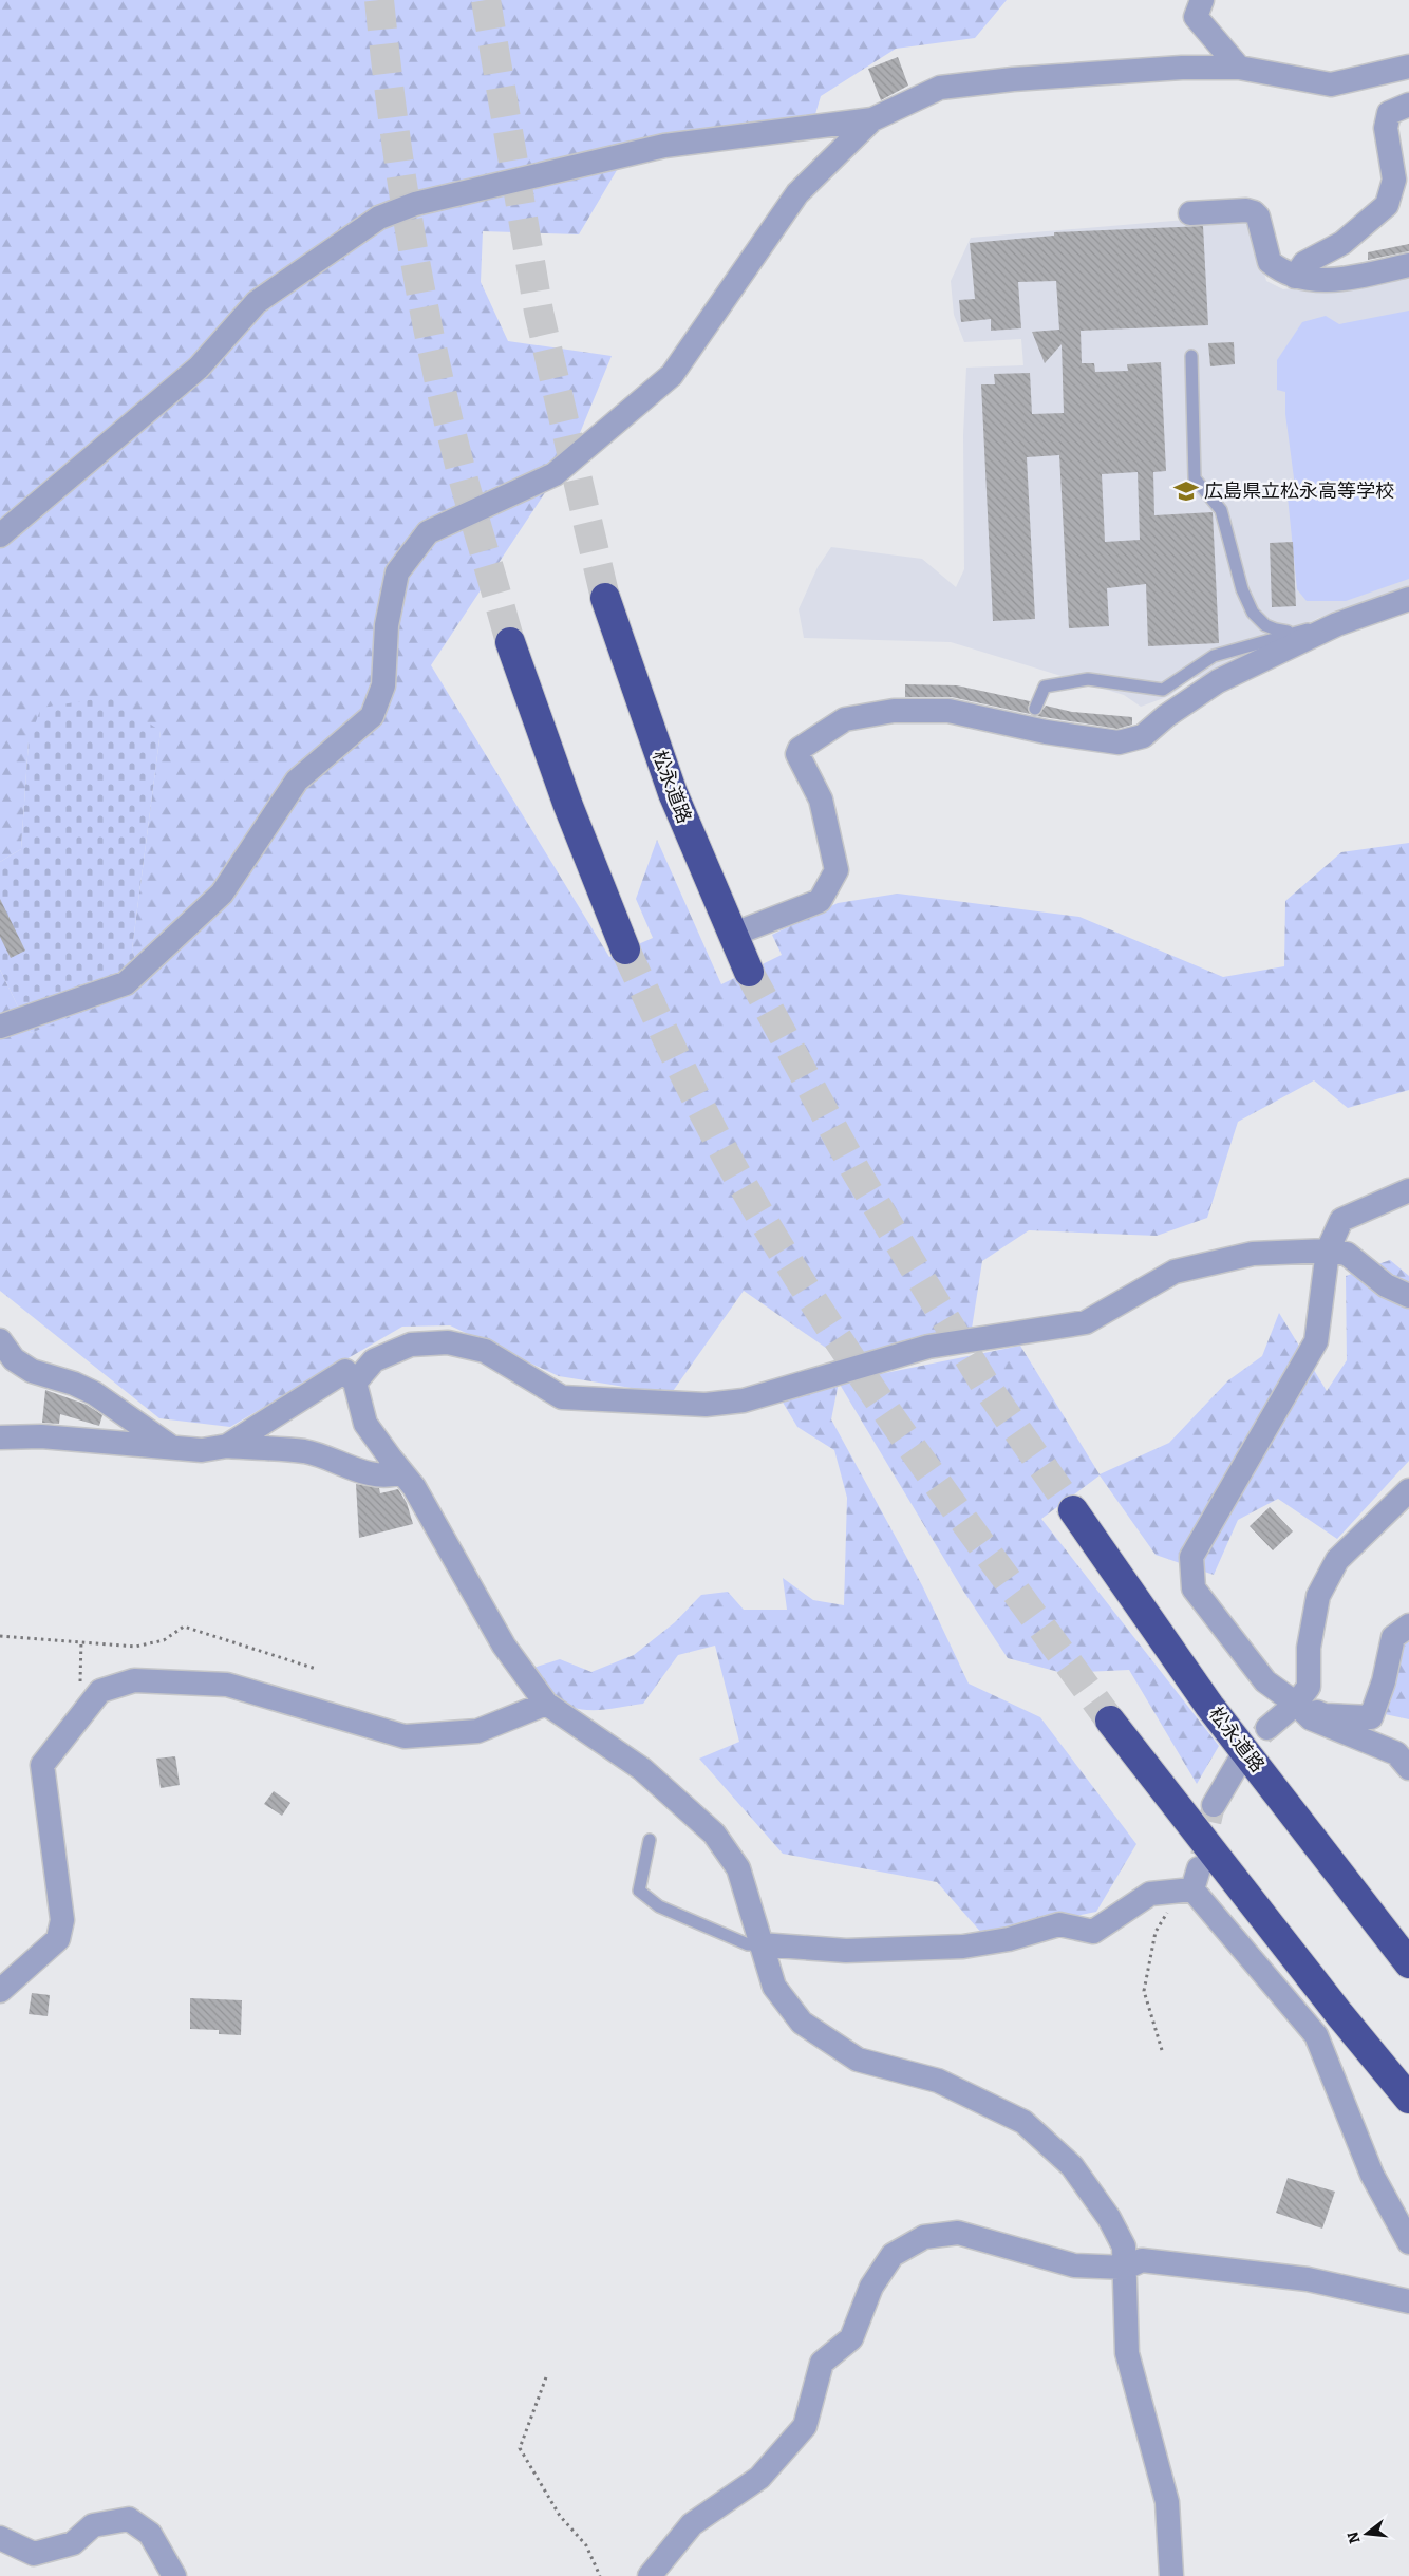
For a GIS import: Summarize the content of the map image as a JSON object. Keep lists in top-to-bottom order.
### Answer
{
  "streets": {
    "highway": ["松永道路"]
  },
  "places": {
    "school or university": ["広島県立松永高等学校"]
  },
  "north": "left"
}
